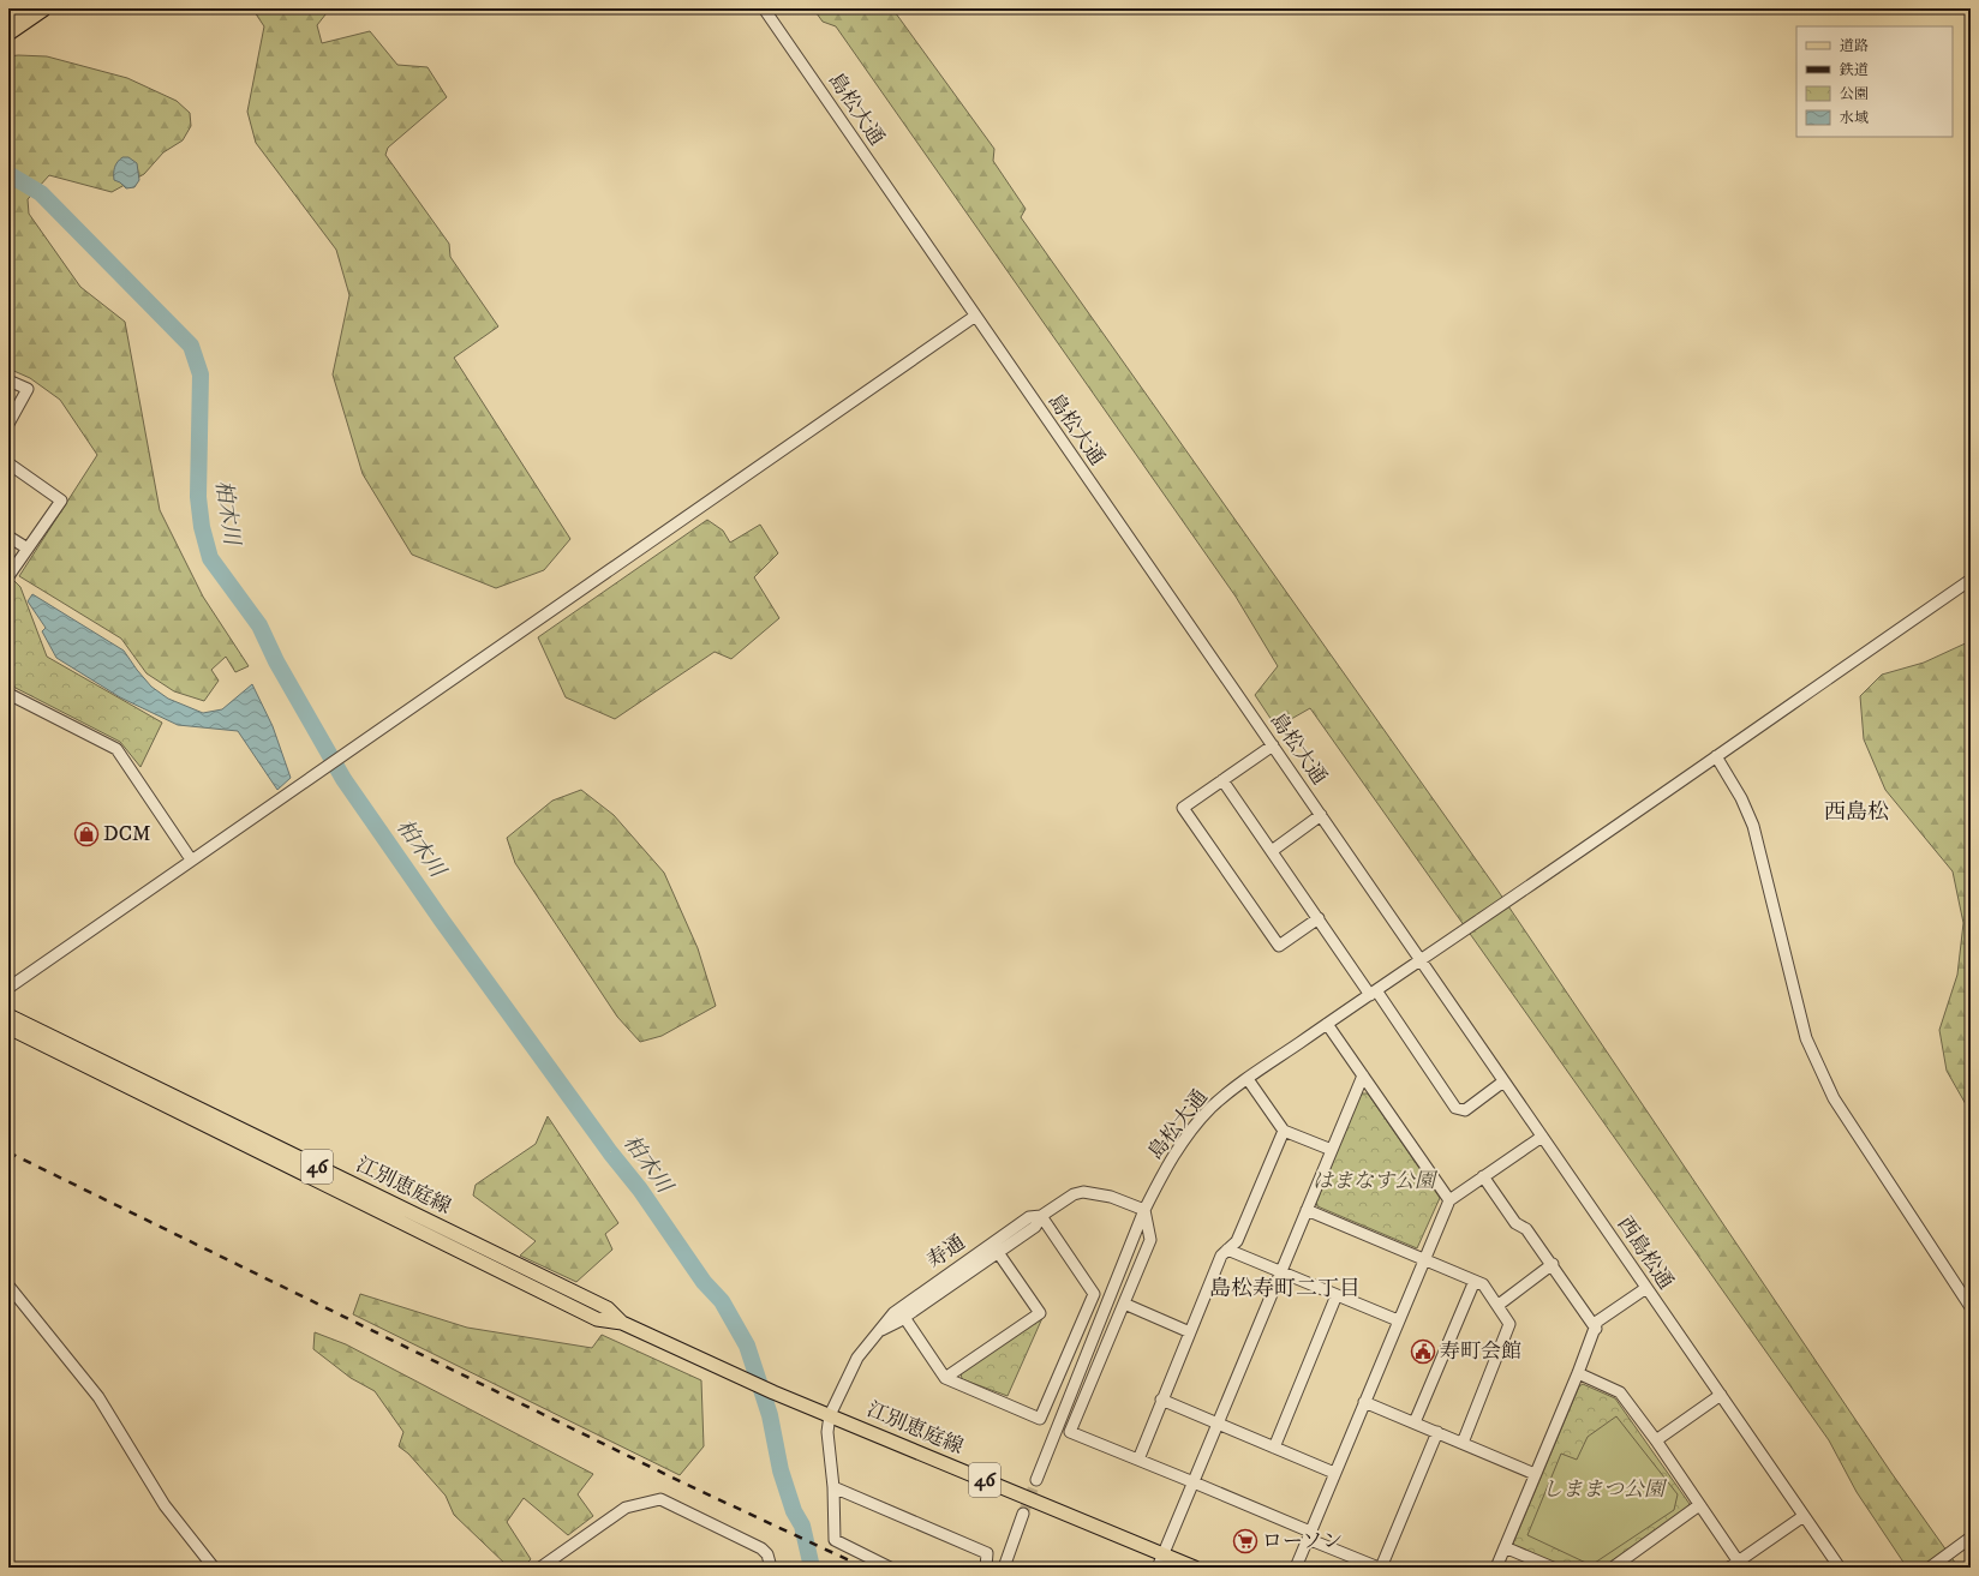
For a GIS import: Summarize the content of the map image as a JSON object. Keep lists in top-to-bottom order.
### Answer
{
  "streets": {
    "main road": ["46", "江別恵庭線"],
    "street": ["島松大通", "寿通", "西島松通"]
  },
  "crossings": [
    ["島松大通", "寿通"],
    ["島松大通", "西島松通"],
    ["江別恵庭線", "寿通"]
  ],
  "districts": ["西島松", "島松寿町二丁目"],
  "water": ["柏木川"],
  "parks": ["はまなす公園", "しままつ公園"],
  "places": {
    "shop": ["DCM"],
    "public building": ["寿町会館"],
    "supermarket": ["ローソン"]
  },
  "legend": [
    "道路",
    "鉄道",
    "公園",
    "水域"
  ]
}
